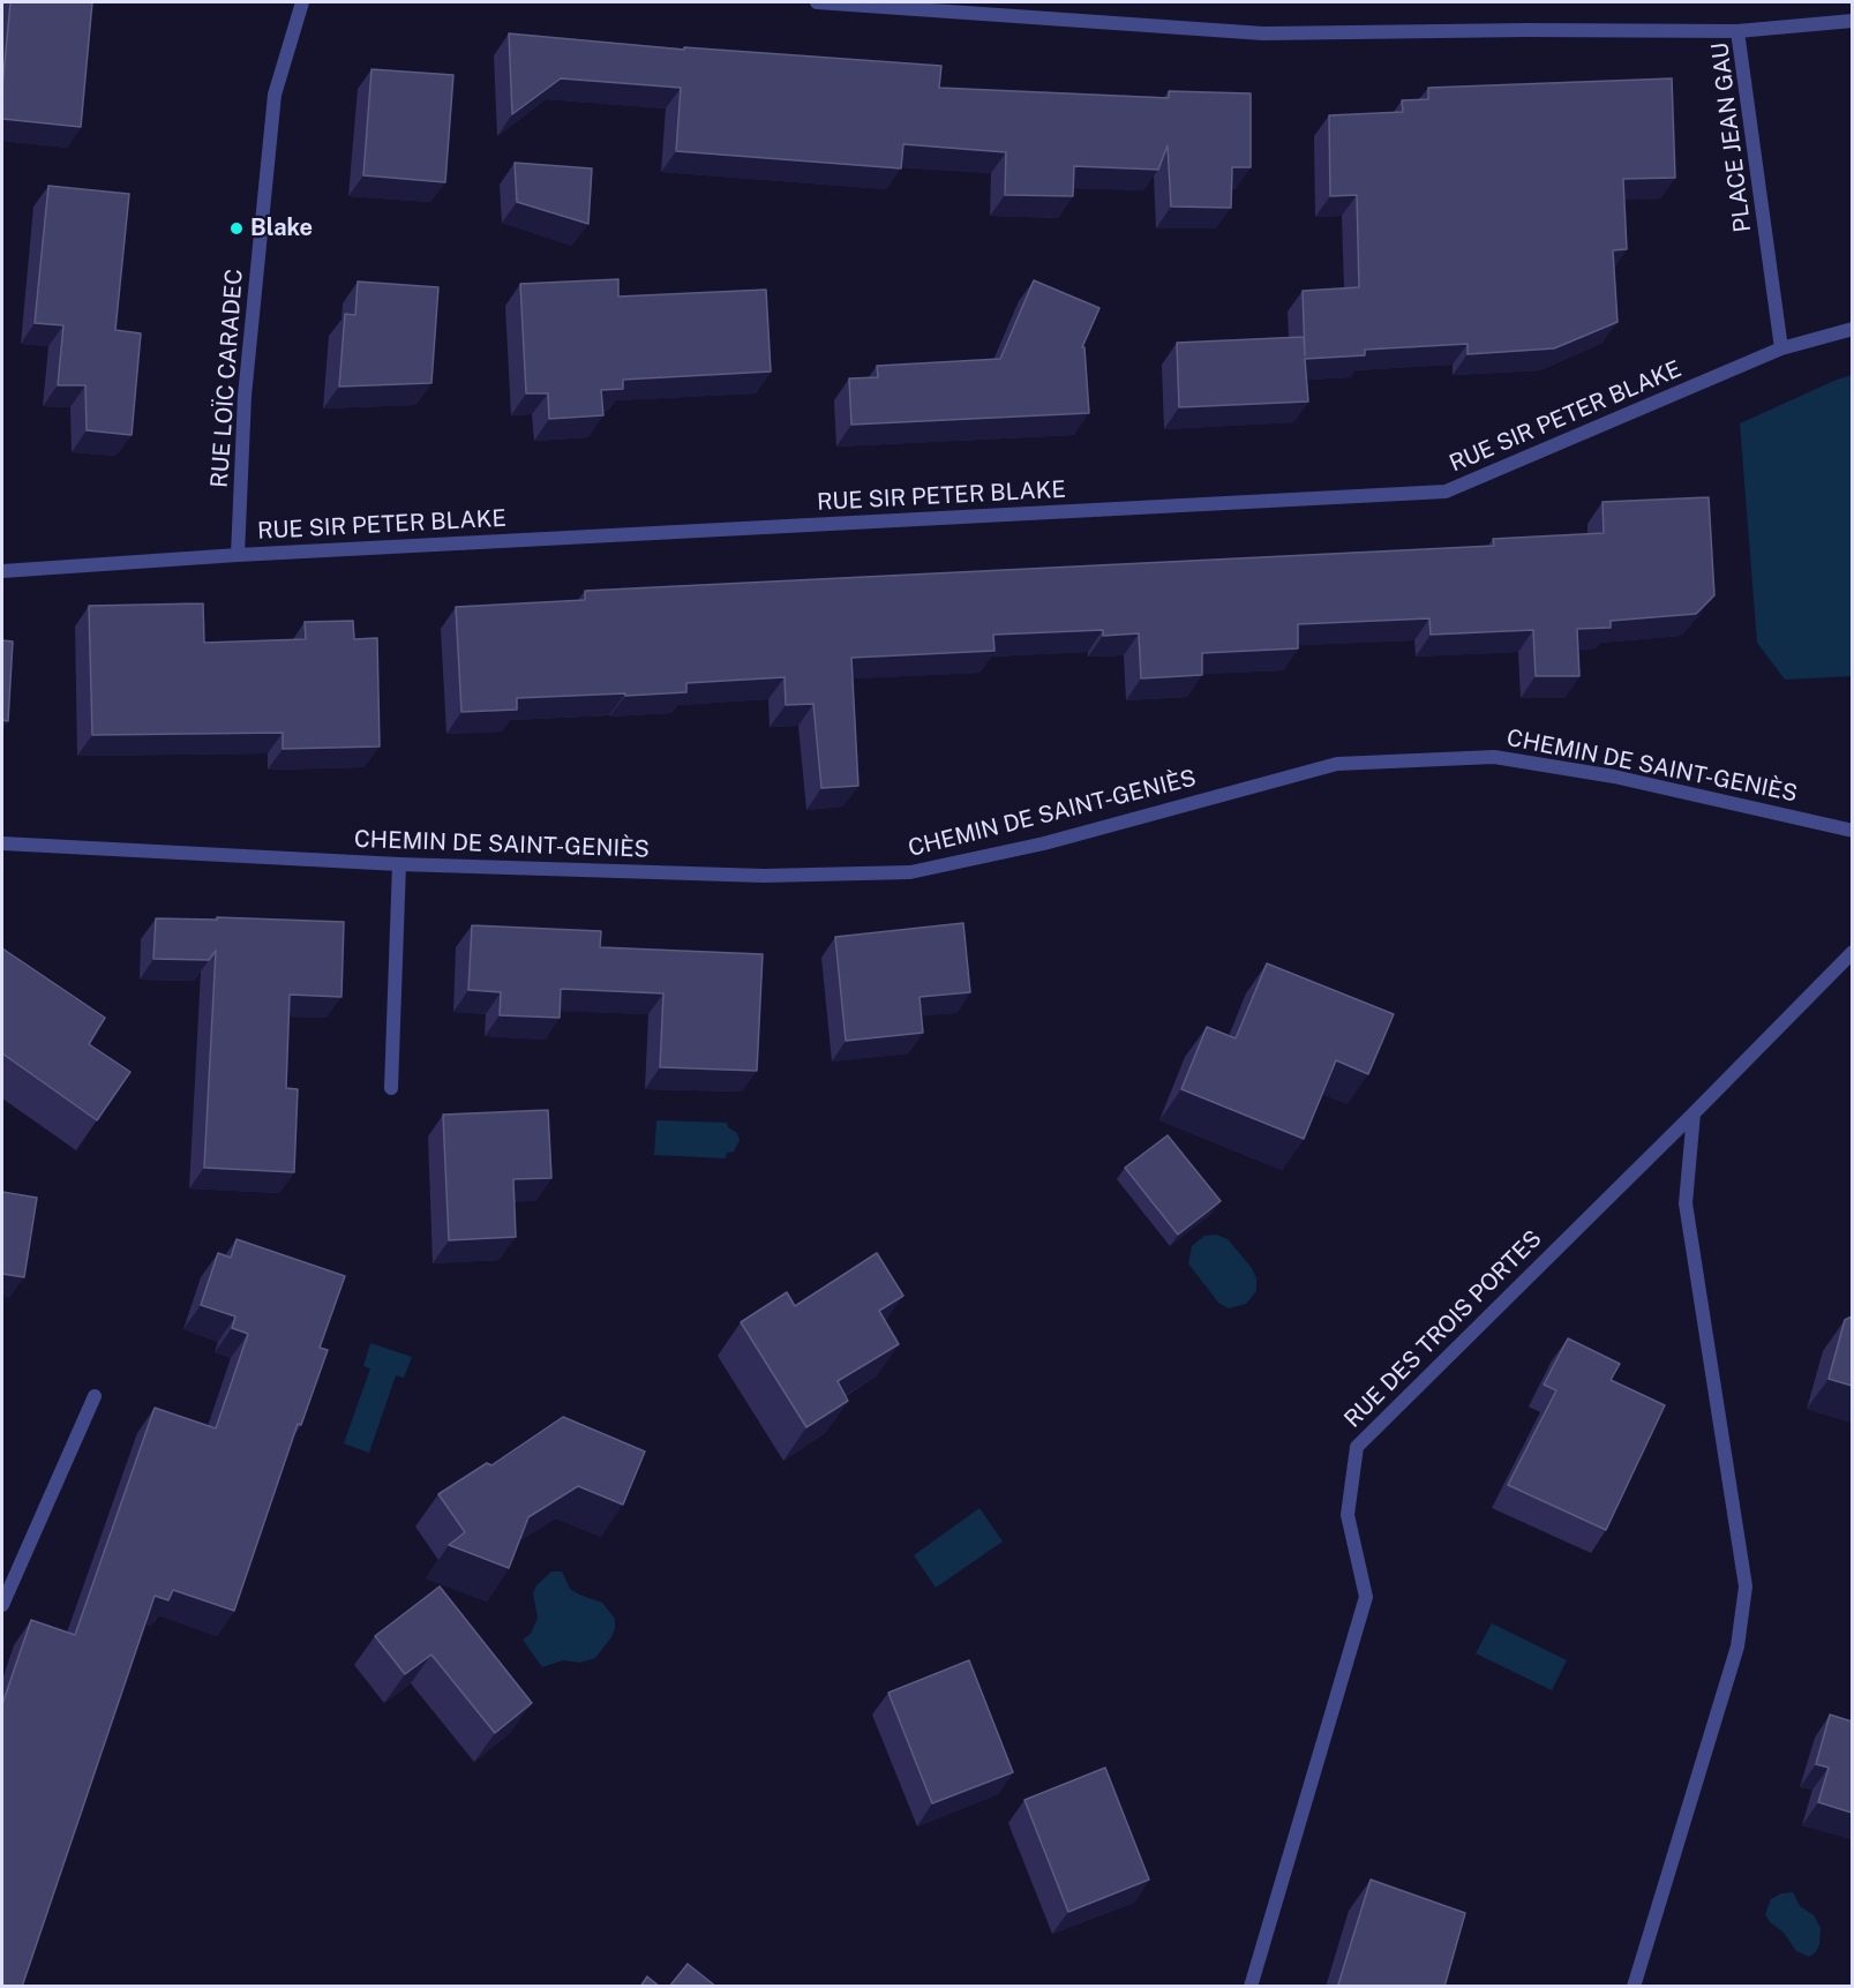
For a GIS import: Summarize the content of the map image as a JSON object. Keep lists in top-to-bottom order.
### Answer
{
  "streets": {
    "street": [
      "PLACE JEAN GAU",
      "RUE LOÏC CARADEC",
      "RUE SIR PETER BLAKE",
      "CHEMIN DE SAINT-GENIÈS",
      "RUE DES TROIS PORTES"
    ]
  },
  "crossings": [
    ["PLACE JEAN GAU", "RUE SIR PETER BLAKE"],
    ["RUE LOÏC CARADEC", "RUE SIR PETER BLAKE"]
  ],
  "places": ["Blake"]
}
